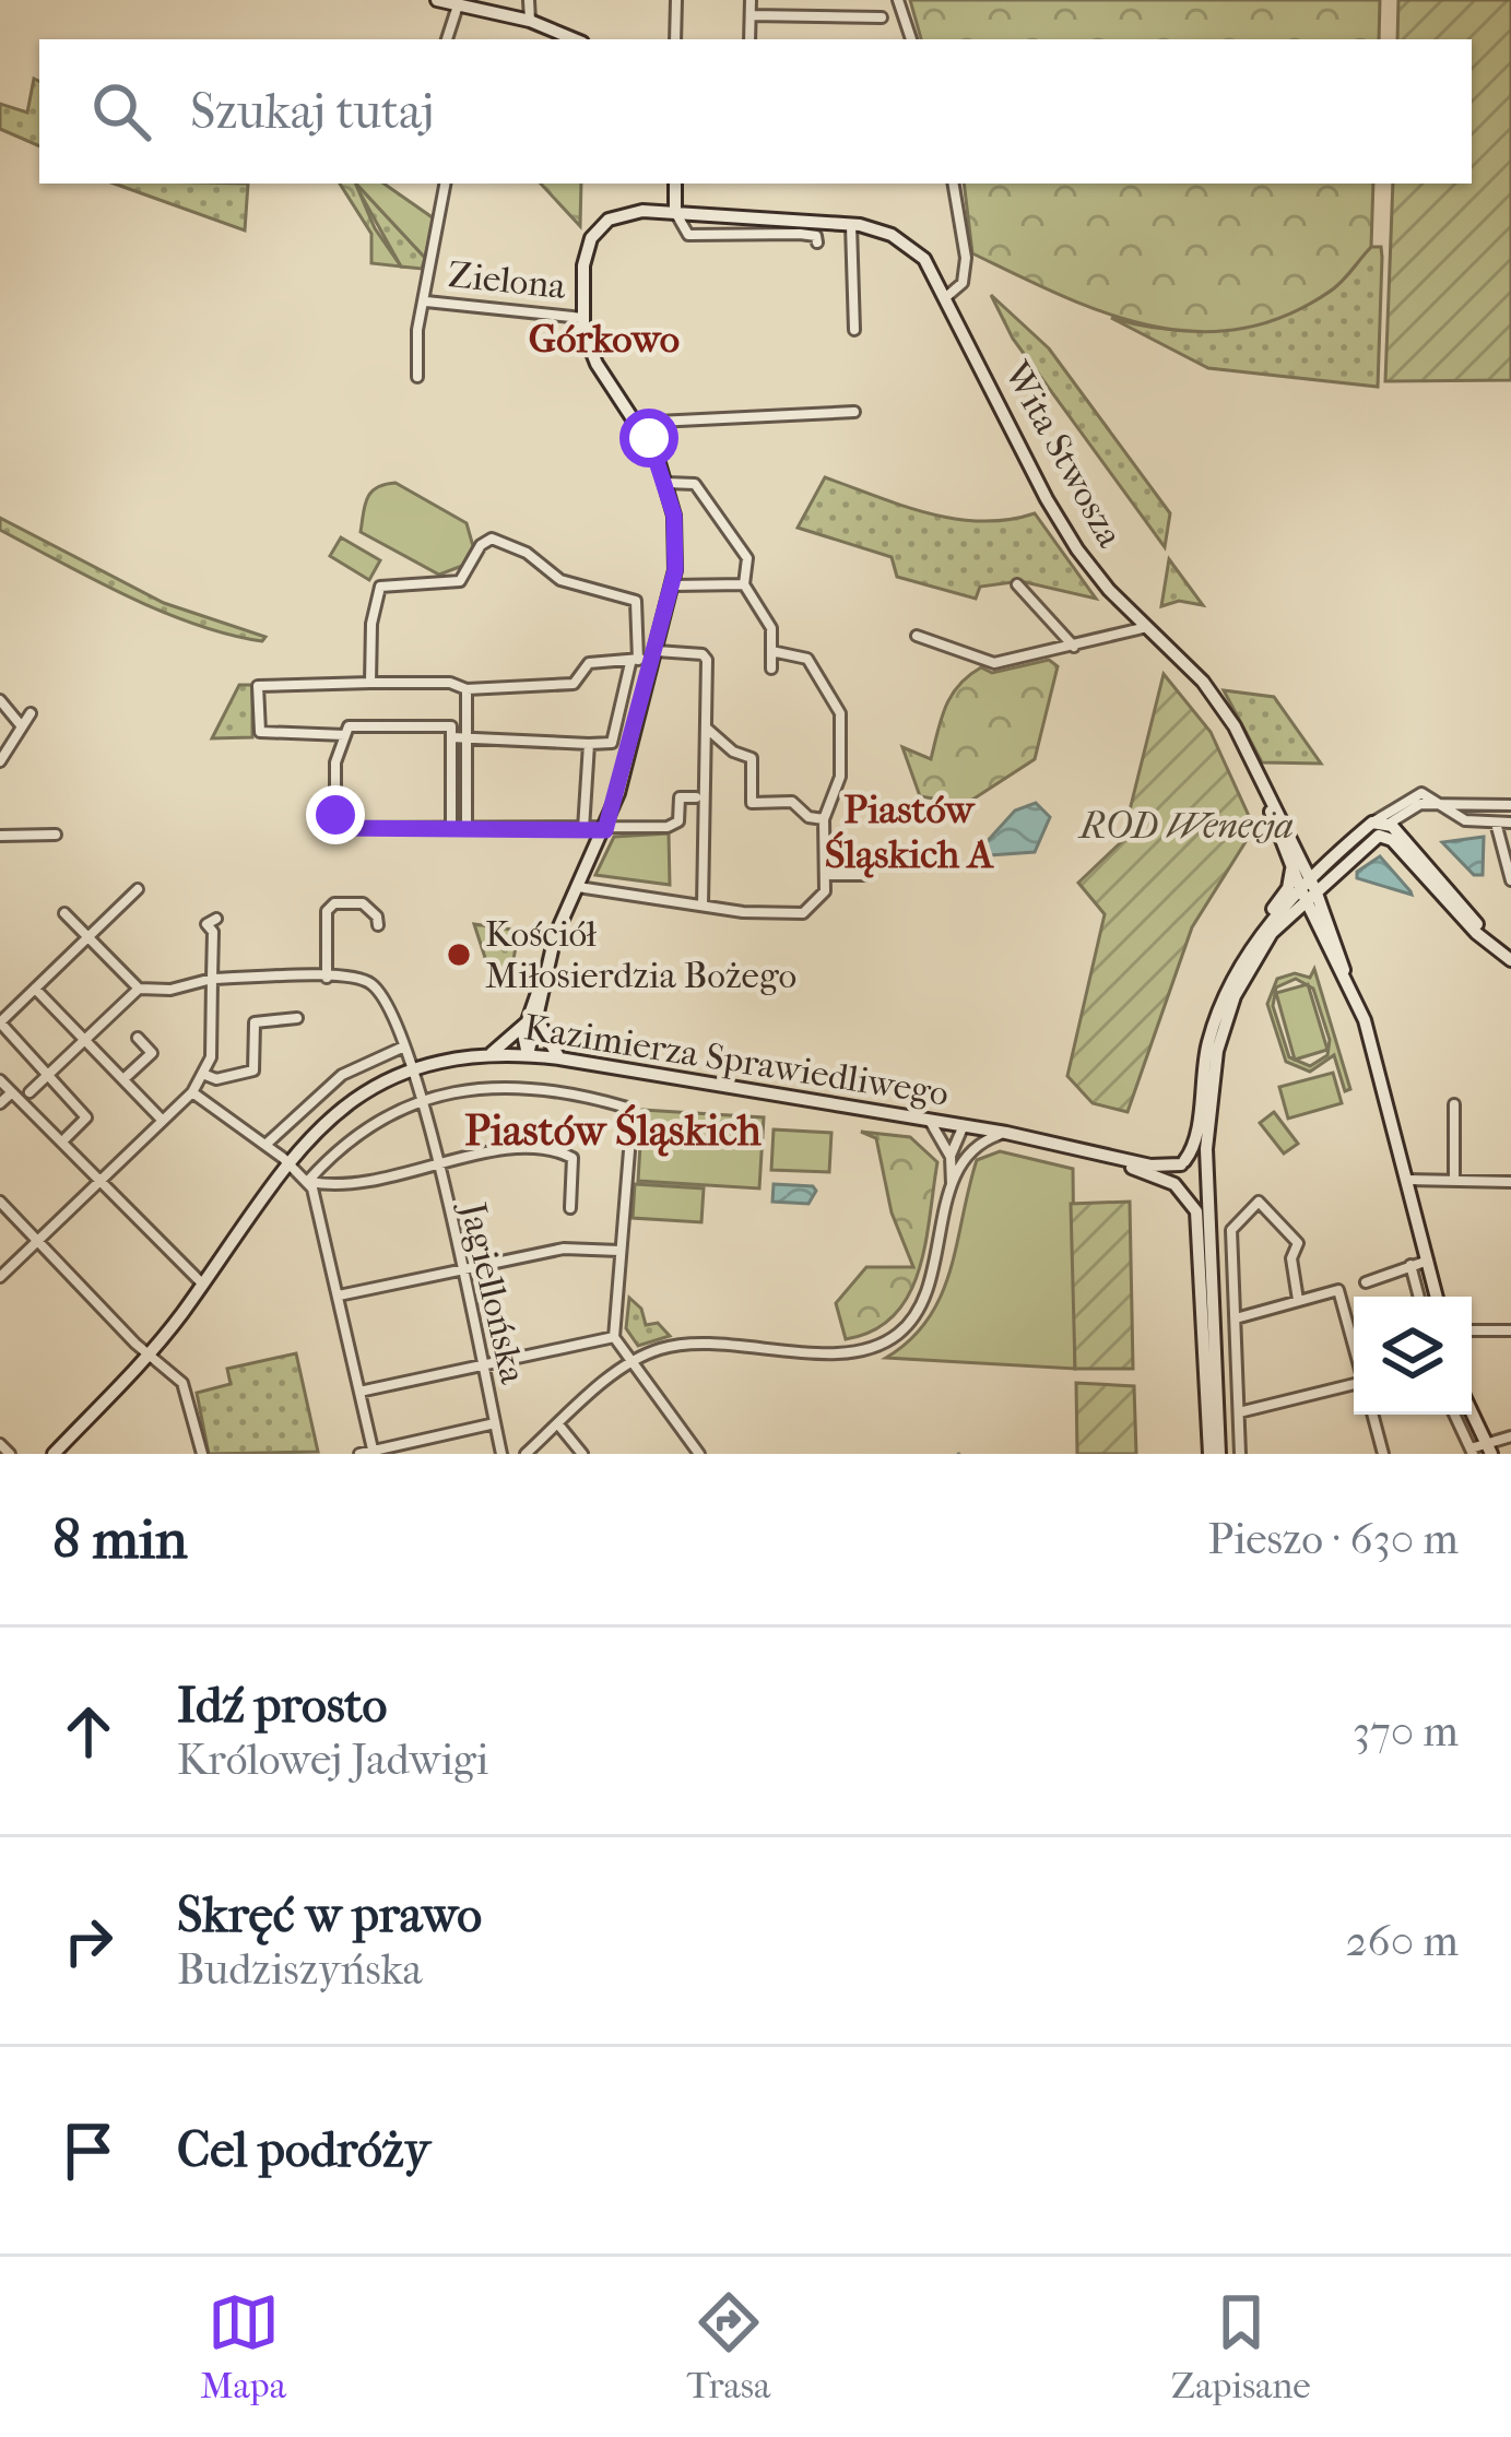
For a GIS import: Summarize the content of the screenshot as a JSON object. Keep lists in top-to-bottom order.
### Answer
{
  "streets": {
    "street": [
      "Zielona",
      "Wita Stwosza",
      "Kazimierza Sprawiedliwego",
      "Jagiellońska"
    ]
  },
  "crossings": [
    ["Zielona", "Wita Stwosza"],
    ["Zielona", "Kazimierza Sprawiedliwego"],
    ["Kazimierza Sprawiedliwego", "Jagiellońska"]
  ],
  "districts": ["Górkowo", "Piastów Śląskich A", "Piastów Śląskich"],
  "parks": ["ROD Wenecja"],
  "places": ["Kościół Miłosierdzia Bożego"],
  "page": {
    "search": "Szukaj tutaj",
    "heading": ["8 min", "Pieszo · 630 m"],
    "list": [
      ["Idź prosto", "Królowej Jadwigi", "370 m"],
      ["Skręć w prawo", "Budziszyńska", "260 m"],
      "Cel podróży"
    ],
    "nav": ["Mapa", "Trasa", "Zapisane"]
  }
}
